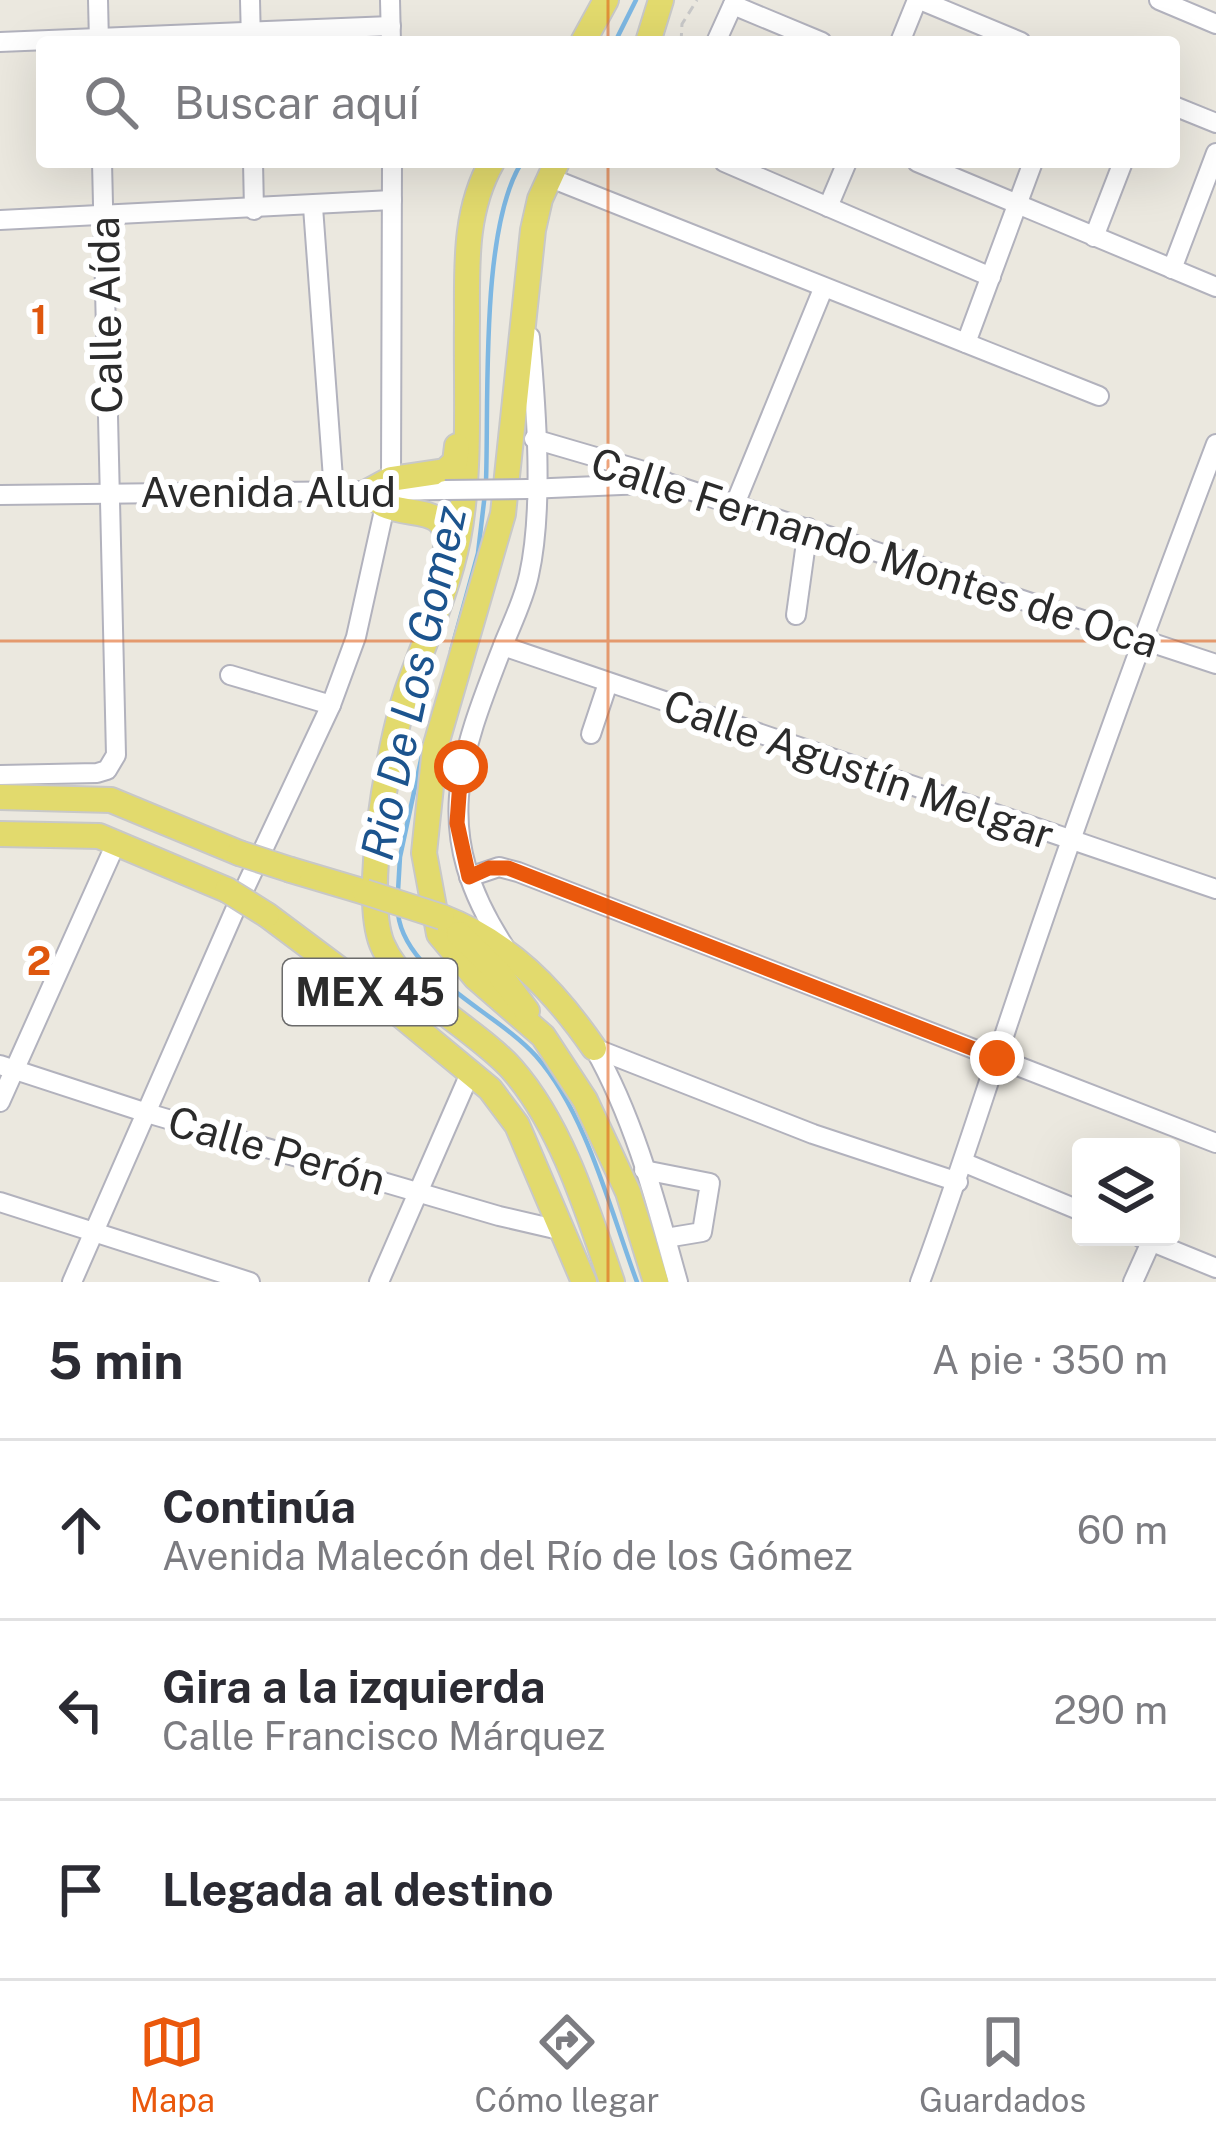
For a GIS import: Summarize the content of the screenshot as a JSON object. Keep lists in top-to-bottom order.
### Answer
{
  "streets": {
    "main road": ["MEX 45"],
    "street": [
      "Calle Aída",
      "Avenida Alud",
      "Calle Fernando Montes de Oca",
      "Calle Agustín Melgar",
      "Calle Perón"
    ]
  },
  "crossings": [
    ["Calle Aída", "Avenida Alud"],
    ["Avenida Alud", "Calle Fernando Montes de Oca"],
    ["MEX 45", "Calle Perón"]
  ],
  "water": ["Rio De Los Gomez"],
  "page": {
    "search": "Buscar aquí",
    "heading": ["5 min", "A pie · 350 m"],
    "list": [
      ["Continúa", "Avenida Malecón del Río de los Gómez", "60 m"],
      ["Gira a la izquierda", "Calle Francisco Márquez", "290 m"],
      "Llegada al destino"
    ],
    "nav": ["Mapa", "Cómo llegar", "Guardados"]
  },
  "grid": {
    "rows": ["1", "2"]
  }
}
